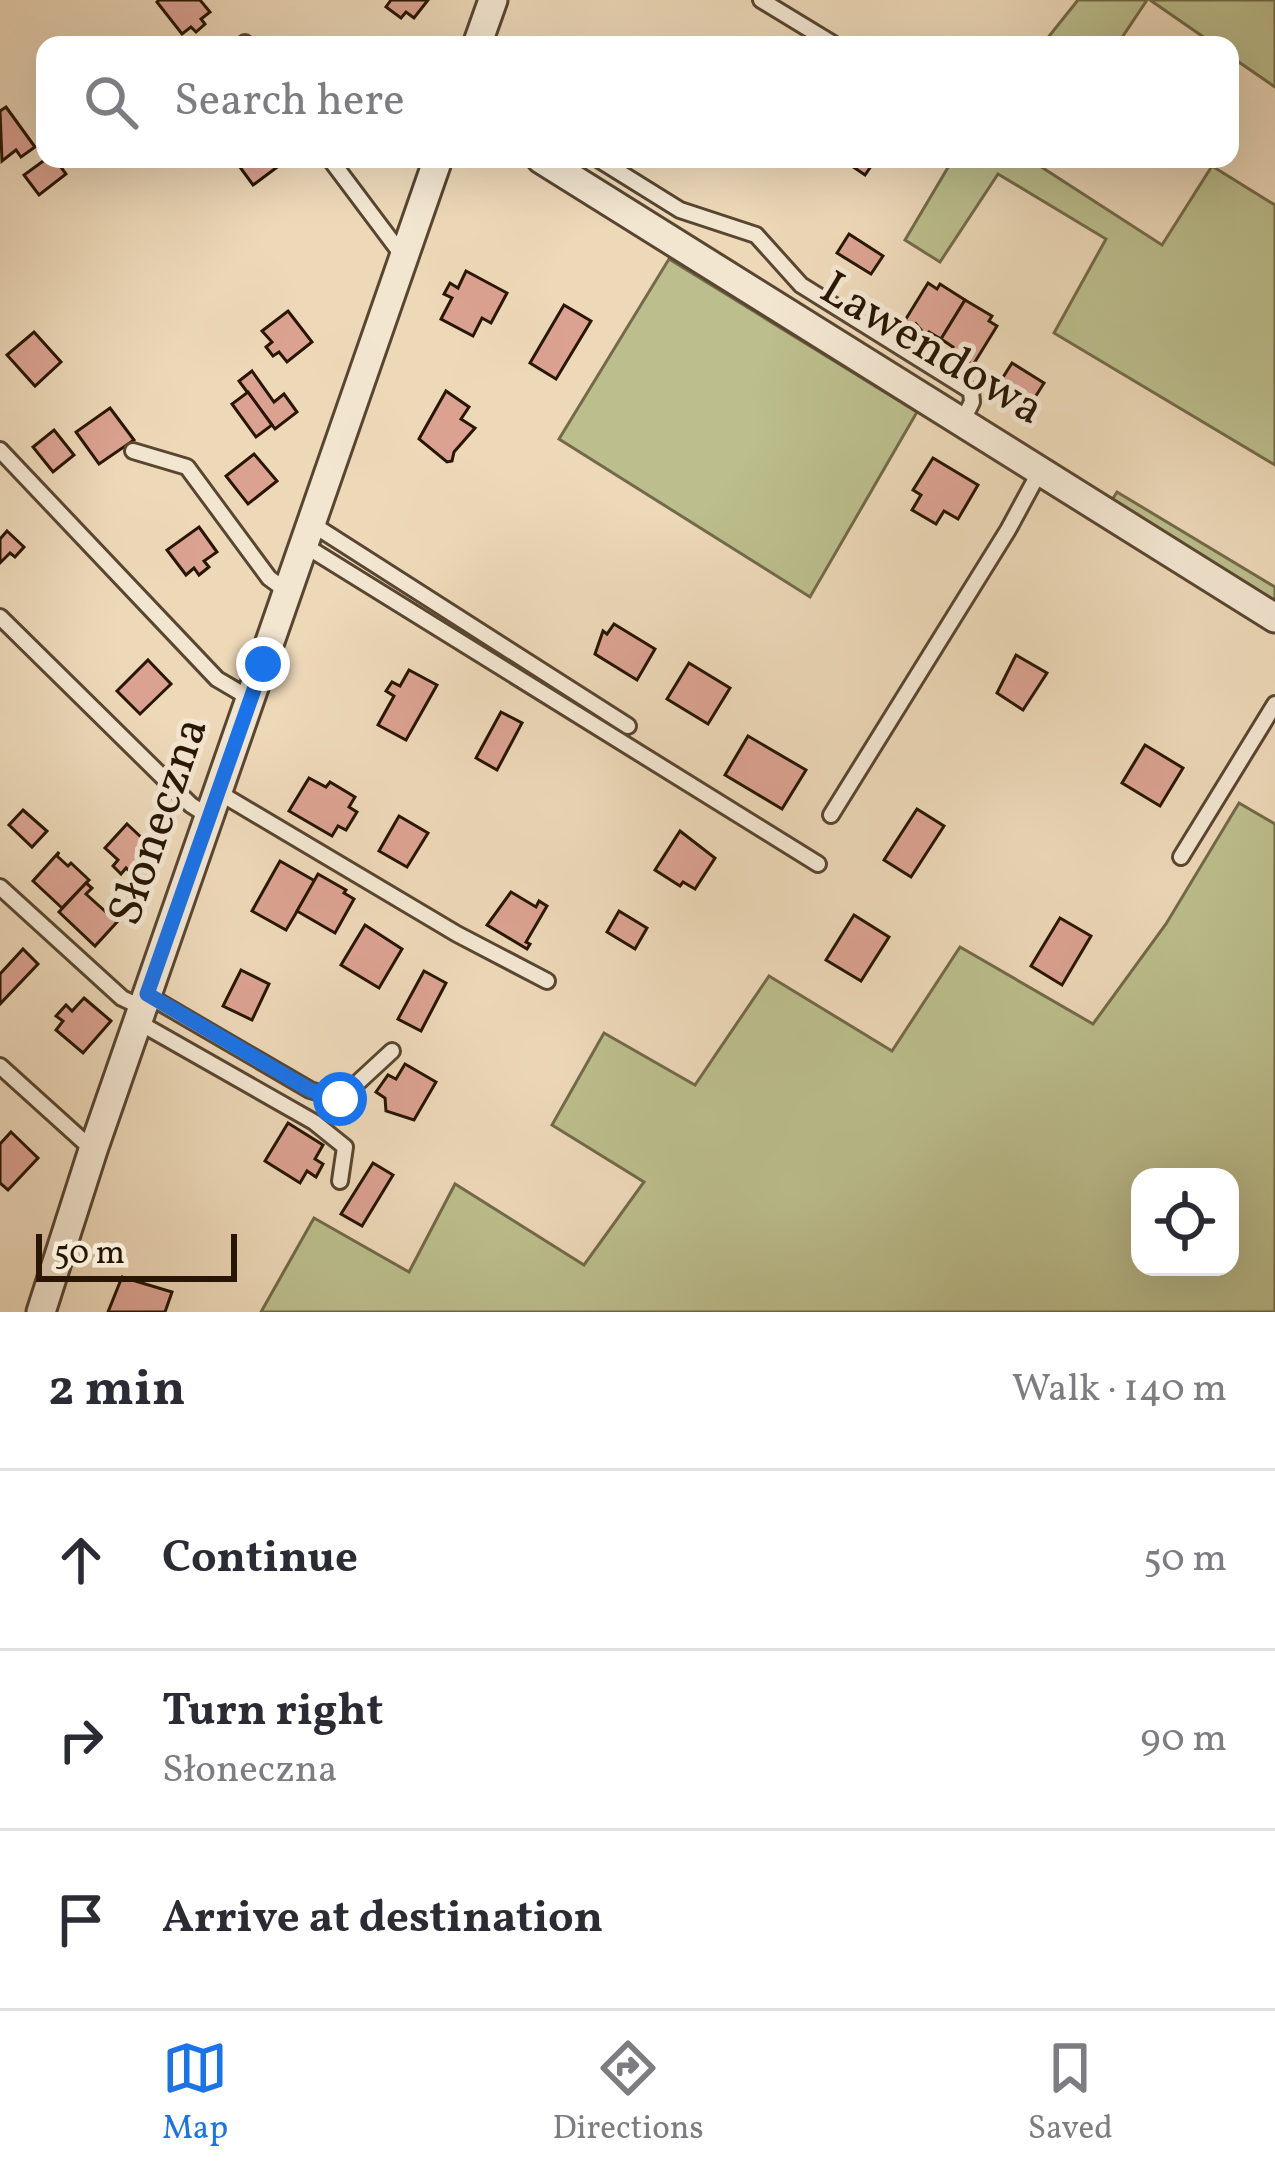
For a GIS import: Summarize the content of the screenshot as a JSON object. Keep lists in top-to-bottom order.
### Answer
{
  "streets": {
    "street": ["Lawendowa", "Słoneczna"]
  },
  "scale_bar": "50 m",
  "page": {
    "search": "Search here",
    "scale": "50 m",
    "heading": ["2 min", "Walk · 140 m"],
    "list": [
      ["Continue", "50 m"],
      ["Turn right", "Słoneczna", "90 m"],
      "Arrive at destination"
    ],
    "nav": ["Map", "Directions", "Saved"]
  }
}
